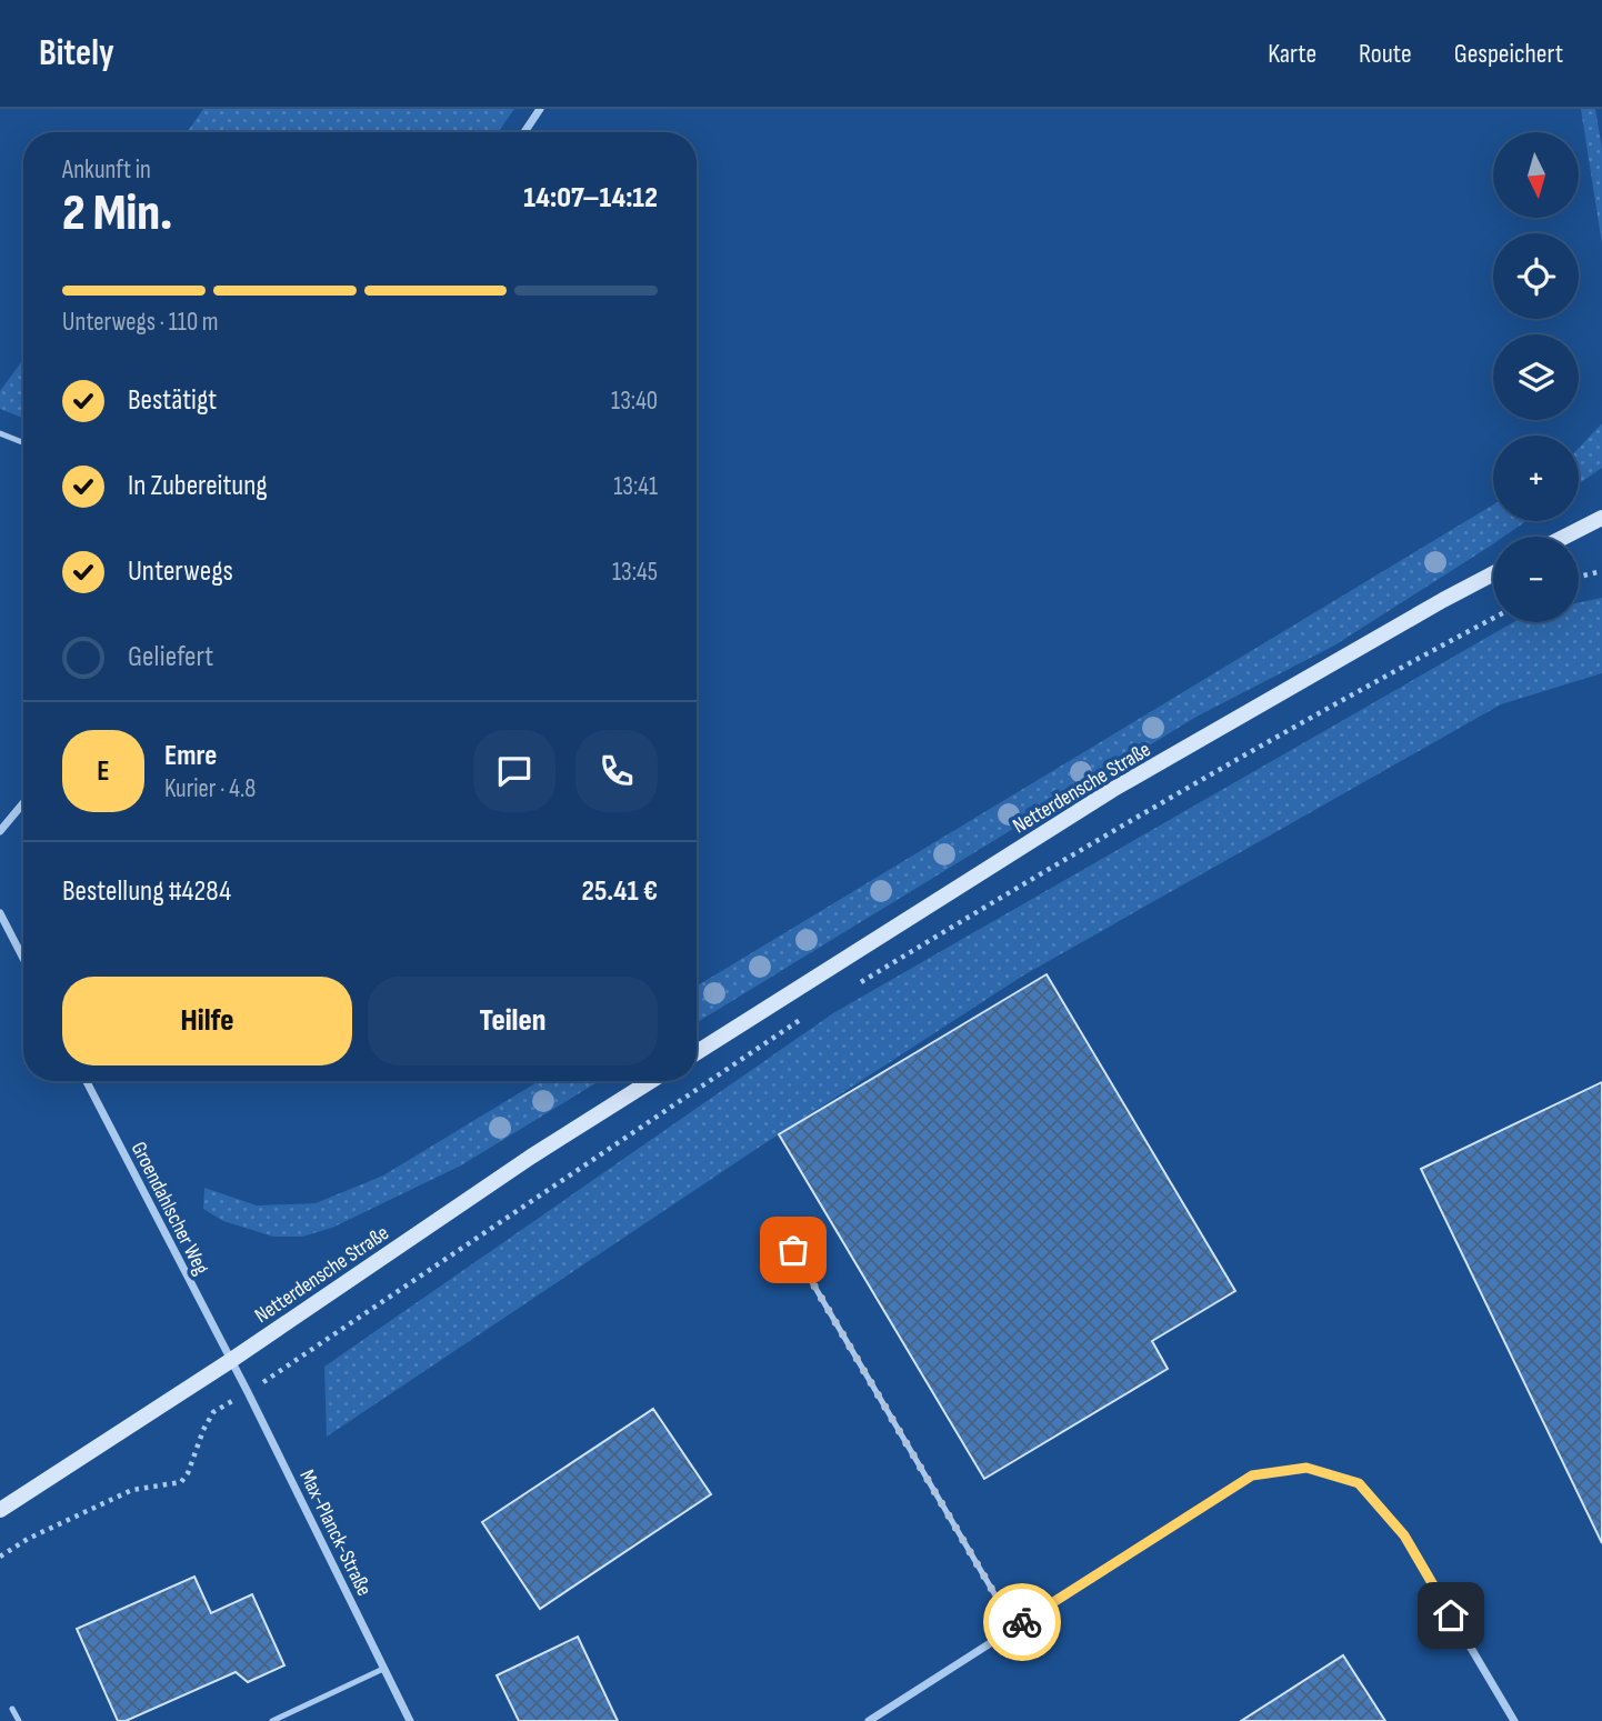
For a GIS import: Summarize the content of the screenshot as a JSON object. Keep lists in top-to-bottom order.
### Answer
{
  "streets": {
    "main road": ["Netterdensche Straße"],
    "street": ["Groendahlscher Weg", "Max-Planck-Straße"]
  },
  "crossings": [
    ["Netterdensche Straße", "Groendahlscher Weg"],
    ["Netterdensche Straße", "Max-Planck-Straße"],
    ["Groendahlscher Weg", "Max-Planck-Straße"]
  ],
  "north": "bottom",
  "page": {
    "header": "Bitely",
    "nav": ["Karte", "Route", "Gespeichert"],
    "map_buttons": ["+", "−"],
    "heading": ["2 Min.", "Ankunft in", "14:07–14:12"],
    "panel": [
      "Emre",
      "Kurier · 4.8",
      "Bestellung #4284",
      "25.41 €"
    ],
    "bar": "Unterwegs · 110 m",
    "list": [
      ["Bestätigt", "13:40"],
      ["In Zubereitung", "13:41"],
      ["Unterwegs", "13:45"],
      "Geliefert"
    ],
    "round": "E",
    "buttons": ["Hilfe", "Teilen"]
  }
}
